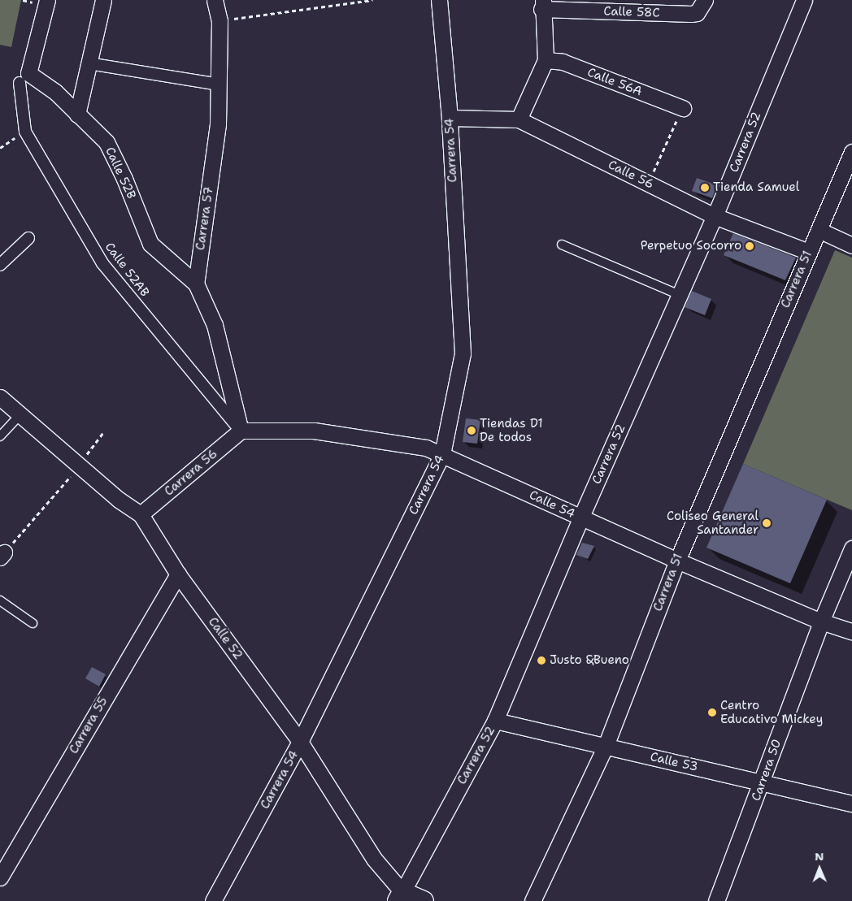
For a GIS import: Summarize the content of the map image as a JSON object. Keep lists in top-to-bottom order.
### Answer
{
  "streets": {
    "street": [
      "Calle 58C",
      "Calle 56A",
      "Carrera 52",
      "Carrera 54",
      "Calle 52B",
      "Calle 56",
      "Carrera 57",
      "Calle 52AB",
      "Carrera 51",
      "Carrera 56",
      "Calle 54",
      "Calle 52",
      "Carrera 55",
      "Calle 53",
      "Carrera 50"
    ]
  },
  "crossings": [
    ["Carrera 52", "Calle 56"],
    ["Carrera 52", "Calle 54"],
    ["Carrera 52", "Calle 52"],
    ["Carrera 52", "Calle 53"],
    ["Carrera 54", "Calle 56"],
    ["Carrera 54", "Calle 54"],
    ["Carrera 54", "Calle 52"],
    ["Calle 52B", "Carrera 57"],
    ["Calle 52B", "Calle 52AB"],
    ["Calle 56", "Carrera 51"],
    ["Calle 52AB", "Carrera 56"],
    ["Calle 52AB", "Calle 54"],
    ["Carrera 51", "Calle 54"],
    ["Carrera 51", "Calle 53"],
    ["Carrera 56", "Calle 54"],
    ["Carrera 56", "Calle 52"],
    ["Calle 54", "Carrera 50"],
    ["Calle 52", "Carrera 55"],
    ["Calle 53", "Carrera 50"]
  ],
  "places": [
    "Tienda Samuel",
    "Perpetuo Socorro",
    "Tiendas D1 De todos",
    "Coliseo General Santander",
    "Justo &Bueno",
    "Centro Educativo Mickey"
  ],
  "north": "top"
}
